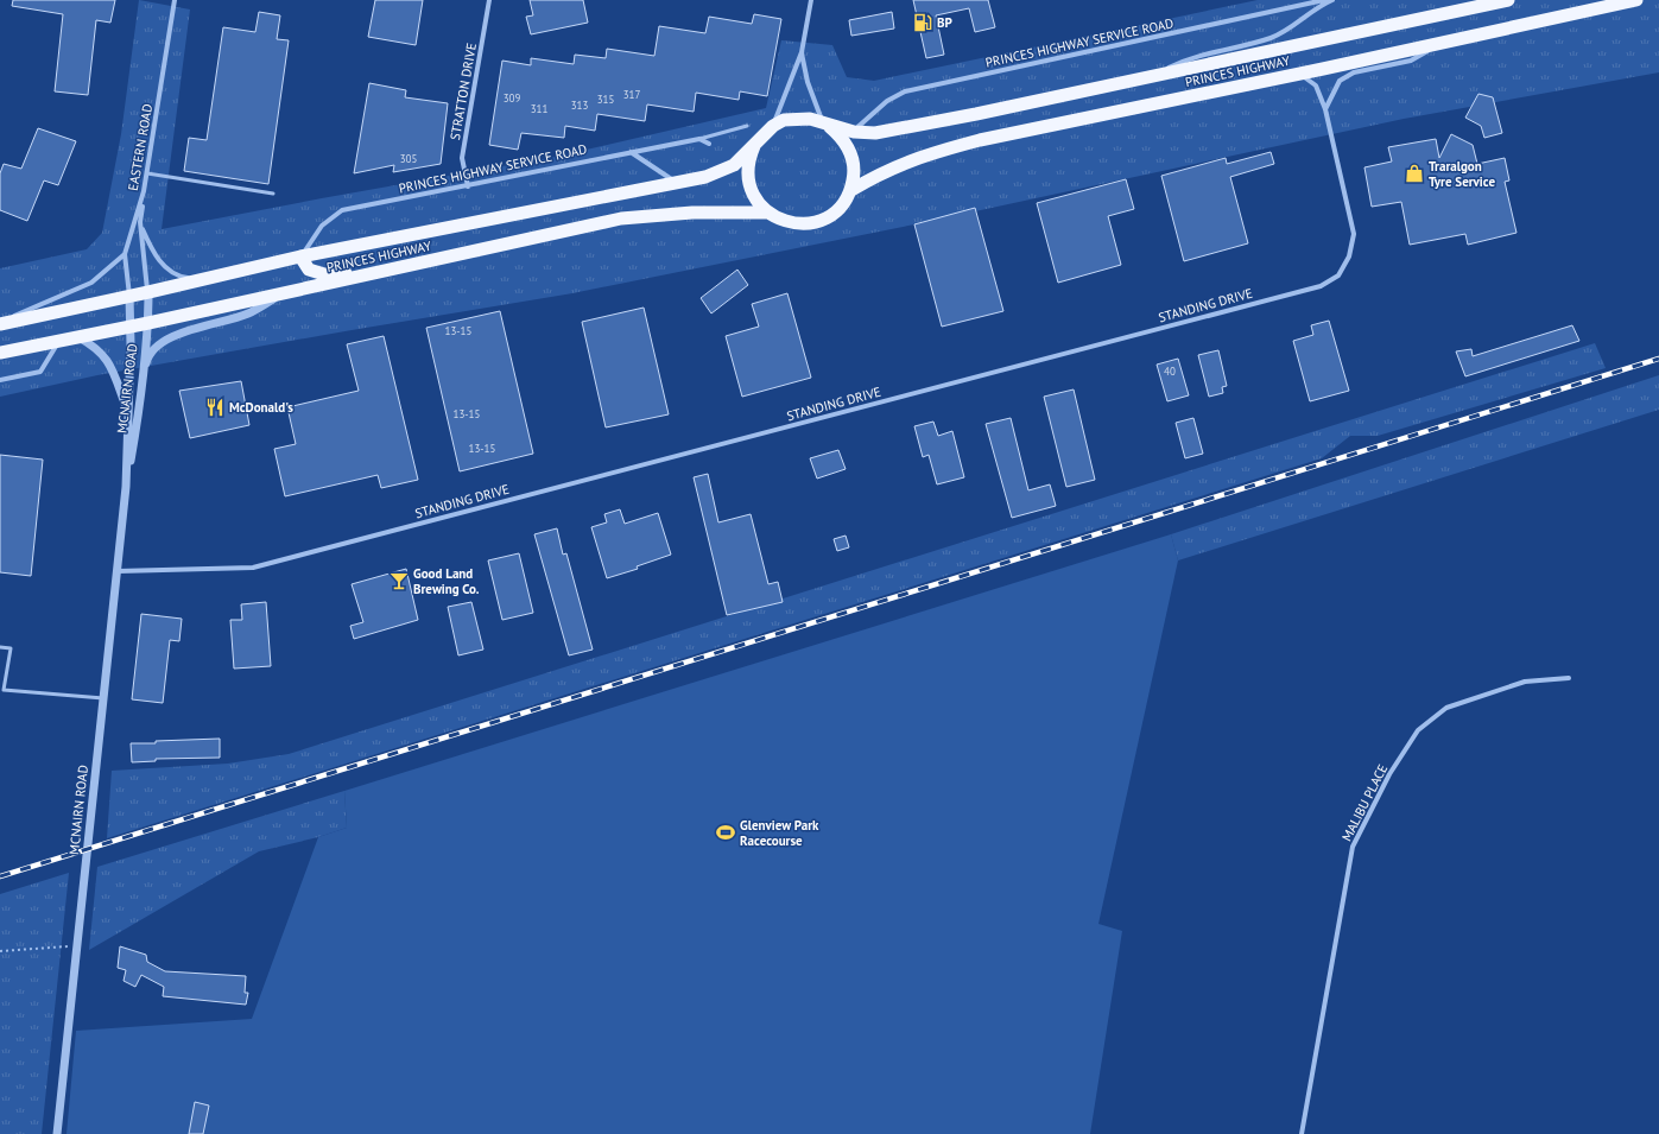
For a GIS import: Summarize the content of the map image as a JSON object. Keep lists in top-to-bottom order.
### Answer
{
  "streets": {
    "highway": ["PRINCES HIGHWAY"],
    "street": [
      "PRINCES HIGHWAY SERVICE ROAD",
      "STRATTON DRIVE",
      "EASTERN ROAD",
      "STANDING DRIVE",
      "MCNAIRN ROAD",
      "MALIBU PLACE"
    ]
  },
  "crossings": [
    ["PRINCES HIGHWAY SERVICE ROAD", "PRINCES HIGHWAY"],
    ["PRINCES HIGHWAY SERVICE ROAD", "STRATTON DRIVE"],
    ["PRINCES HIGHWAY", "EASTERN ROAD"],
    ["PRINCES HIGHWAY", "STANDING DRIVE"],
    ["PRINCES HIGHWAY", "MCNAIRN ROAD"],
    ["EASTERN ROAD", "MCNAIRN ROAD"],
    ["STANDING DRIVE", "MCNAIRN ROAD"]
  ],
  "places": {
    "fuel station": ["BP"],
    "shop": ["Traralgon Tyre Service"],
    "restaurant": ["McDonald's"],
    "bar": ["Good Land Brewing Co."],
    "sports": ["Glenview Park Racecourse"]
  },
  "house_numbers": [
    "317",
    "309",
    "315",
    "313",
    "311",
    "305",
    "13-15",
    "40",
    "13-15",
    "13-15"
  ]
}
